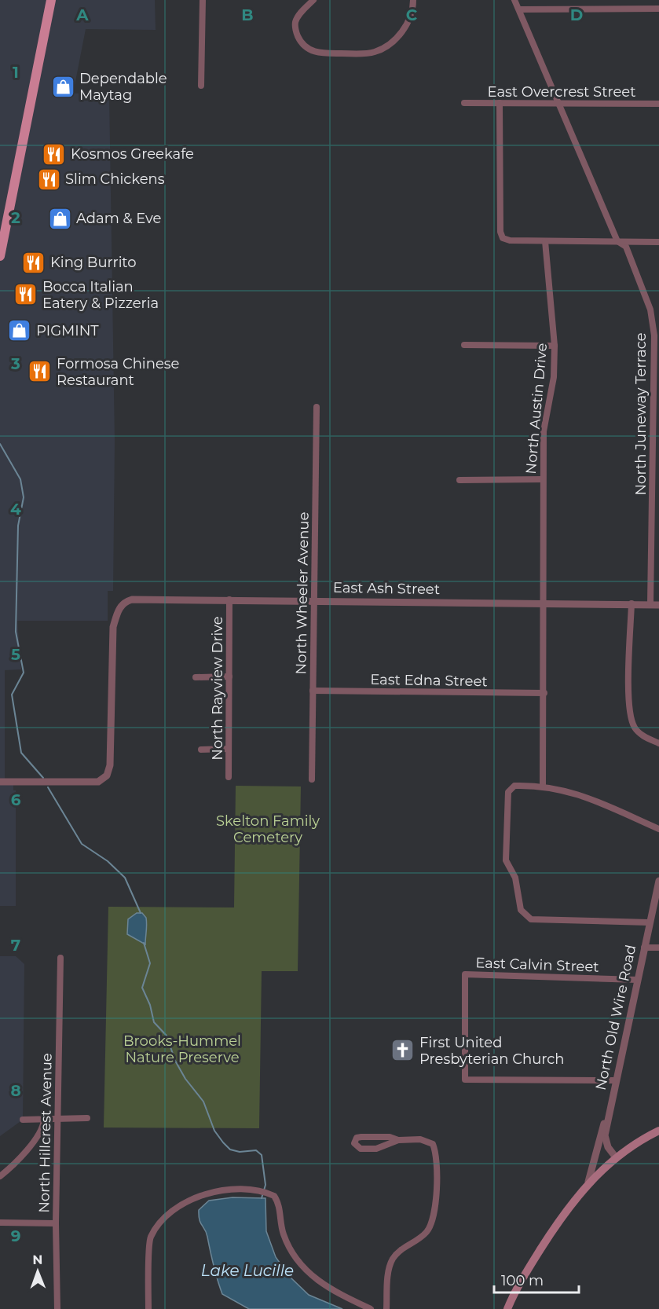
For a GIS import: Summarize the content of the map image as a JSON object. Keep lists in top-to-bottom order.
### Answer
{
  "streets": {
    "street": [
      "East Overcrest Street",
      "North Austin Drive",
      "North Juneway Terrace",
      "East Ash Street",
      "North Wheeler Avenue",
      "East Edna Street",
      "North Rayview Drive",
      "East Calvin Street",
      "North Old Wire Road",
      "North Hillcrest Avenue"
    ]
  },
  "crossings": [
    ["East Overcrest Street", "North Juneway Terrace"],
    ["North Austin Drive", "East Ash Street"],
    ["North Austin Drive", "East Edna Street"],
    ["North Juneway Terrace", "East Ash Street"],
    ["East Ash Street", "North Wheeler Avenue"],
    ["East Ash Street", "North Rayview Drive"],
    ["North Wheeler Avenue", "East Edna Street"],
    ["East Calvin Street", "North Old Wire Road"]
  ],
  "water": ["Lake Lucille"],
  "parks": ["Skelton Family Cemetery", "Brooks-Hummel Nature Preserve"],
  "places": {
    "shop": ["Dependable Maytag", "Adam & Eve", "PIGMINT"],
    "restaurant": [
      "Kosmos Greekafe",
      "Slim Chickens",
      "King Burrito",
      "Bocca Italian Eatery & Pizzeria",
      "Formosa Chinese Restaurant"
    ],
    "church": ["First United Presbyterian Church"]
  },
  "scale_bar": "100 m",
  "north": "top",
  "grid": {
    "columns": [
      "A",
      "B",
      "C",
      "D"
    ],
    "rows": [
      "1",
      "2",
      "3",
      "4",
      "5",
      "6",
      "7",
      "8",
      "9"
    ]
  }
}
